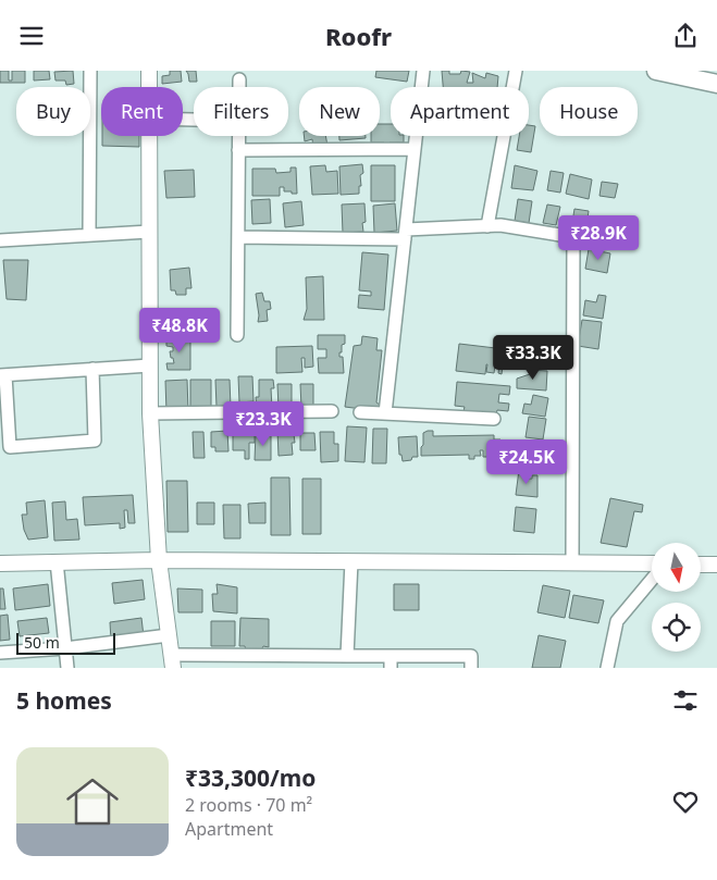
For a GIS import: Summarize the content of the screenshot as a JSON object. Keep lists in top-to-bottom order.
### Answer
{
  "scale_bar": "50 m",
  "north": "bottom",
  "page": {
    "header": "Roofr",
    "chip": [
      "Buy",
      "Rent",
      "Filters",
      "New",
      "Apartment",
      "House"
    ],
    "price": [
      "₹28.9K",
      "₹48.8K",
      "₹33.3K",
      "₹23.3K",
      "₹24.5K"
    ],
    "scale": "50 m",
    "heading": "5 homes",
    "list": [
      {
        "name": "₹33,300/mo",
        "note": "2 rooms · 70 m² · Apartment"
      }
    ]
  }
}
